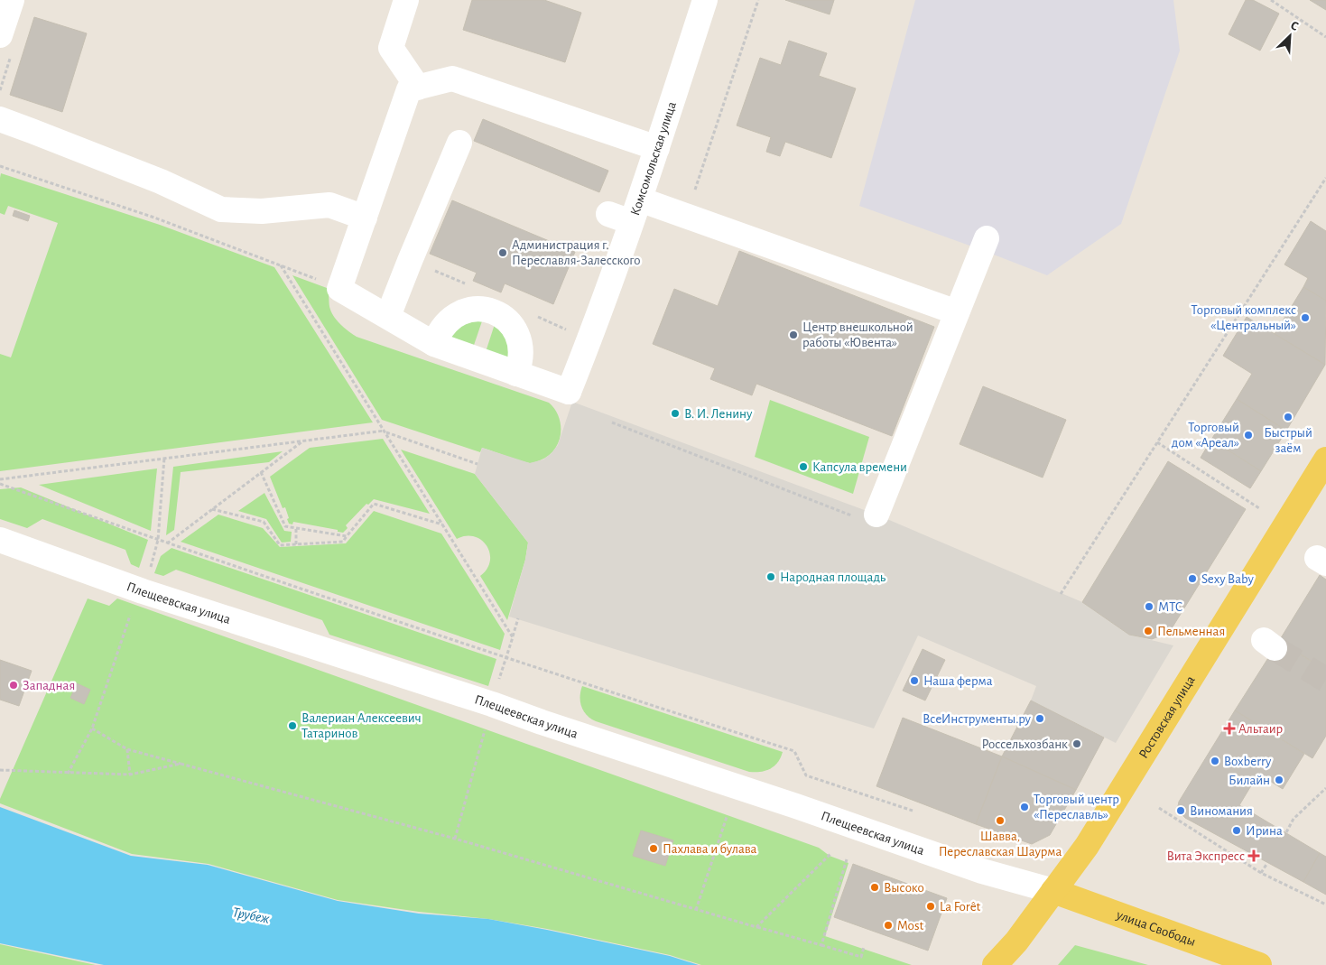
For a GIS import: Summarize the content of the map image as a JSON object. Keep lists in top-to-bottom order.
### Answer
{
  "streets": {
    "main road": ["Ростовская улица", "улица Свободы"],
    "street": ["Комсомольская улица", "Плещеевская улица"]
  },
  "crossings": [
    ["Плещеевская улица", "Ростовская улица"],
    ["Плещеевская улица", "улица Свободы"],
    ["Ростовская улица", "улица Свободы"]
  ],
  "water": ["Трубеж"],
  "places": {
    "other": [
      "Администрация г. Переславля-Залесского",
      "Торговый комплекс «Центральный»",
      "Центр внешкольной работы «Ювента»",
      "В. И. Ленину",
      "Быстрый заём",
      "Торговый дом «Ареал»",
      "Капсула времени",
      "Народная площадь",
      "Sexy Baby",
      "МТС",
      "Пельменная",
      "Наша ферма",
      "Западная",
      "ВсеИнструменты.ру",
      "Валериан Алексеевич Татаринов",
      "Россельхозбанк",
      "Boxberry",
      "Билайн",
      "Торговый центр «Переславль»",
      "Виномания",
      "Шавва, Переславская Шаурма",
      "Ирина",
      "Пахлава и булава",
      "Высоко",
      "La Forêt",
      "Most"
    ],
    "health": ["Альтаир", "Вита Экспресс"]
  },
  "north": "top right"
}
